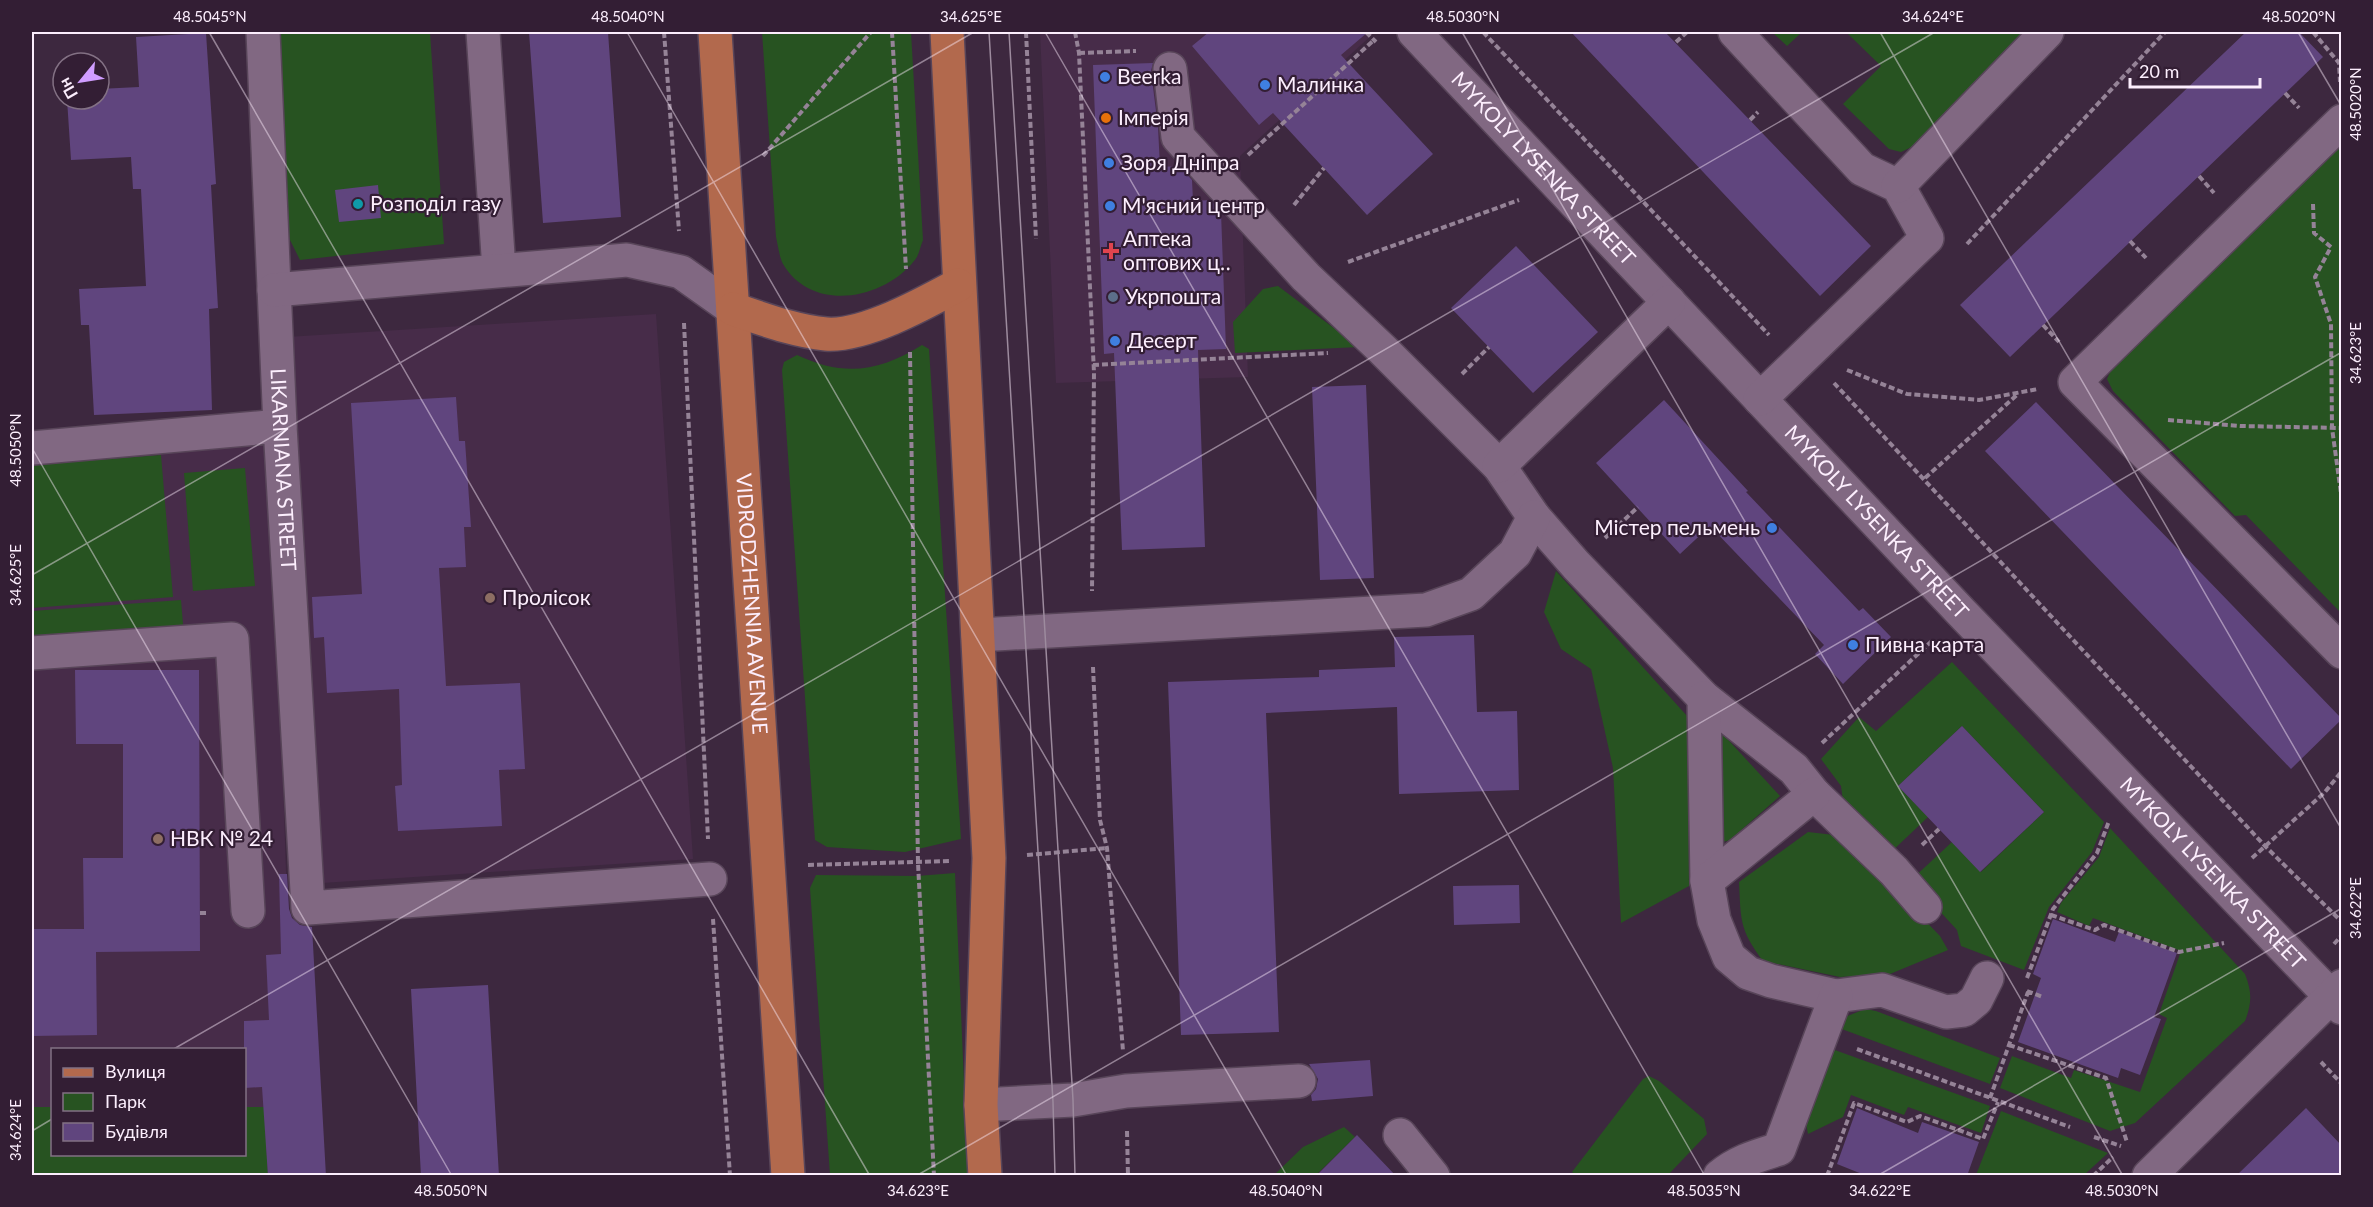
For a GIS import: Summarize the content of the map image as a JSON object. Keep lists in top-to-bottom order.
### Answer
{
  "streets": {
    "main road": ["VIDRODZHENNIA AVENUE"],
    "street": ["MYKOLY LYSENKA STREET", "LIKARNIANA STREET"]
  },
  "places": {
    "other": [
      "Beerka",
      "Малинка",
      "Імперія",
      "Зоря Дніпра",
      "Розподіл газу",
      "М'ясний центр",
      "Укрпошта",
      "Десерт",
      "Містер пельмень",
      "Пролісок",
      "Пивна карта",
      "НВК № 24"
    ],
    "health": ["Аптека оптових ц‥"]
  },
  "legend": ["Вулиця", "Парк", "Будівля"],
  "scale_bar": "20 m",
  "north": "bottom left",
  "coordinates": [
    "48.5045°N",
    "48.5040°N",
    "34.625°E",
    "48.5030°N",
    "34.624°E",
    "48.5020°N",
    "34.623°E",
    "48.5050°N",
    "34.622°E",
    "48.5035°N"
  ]
}
